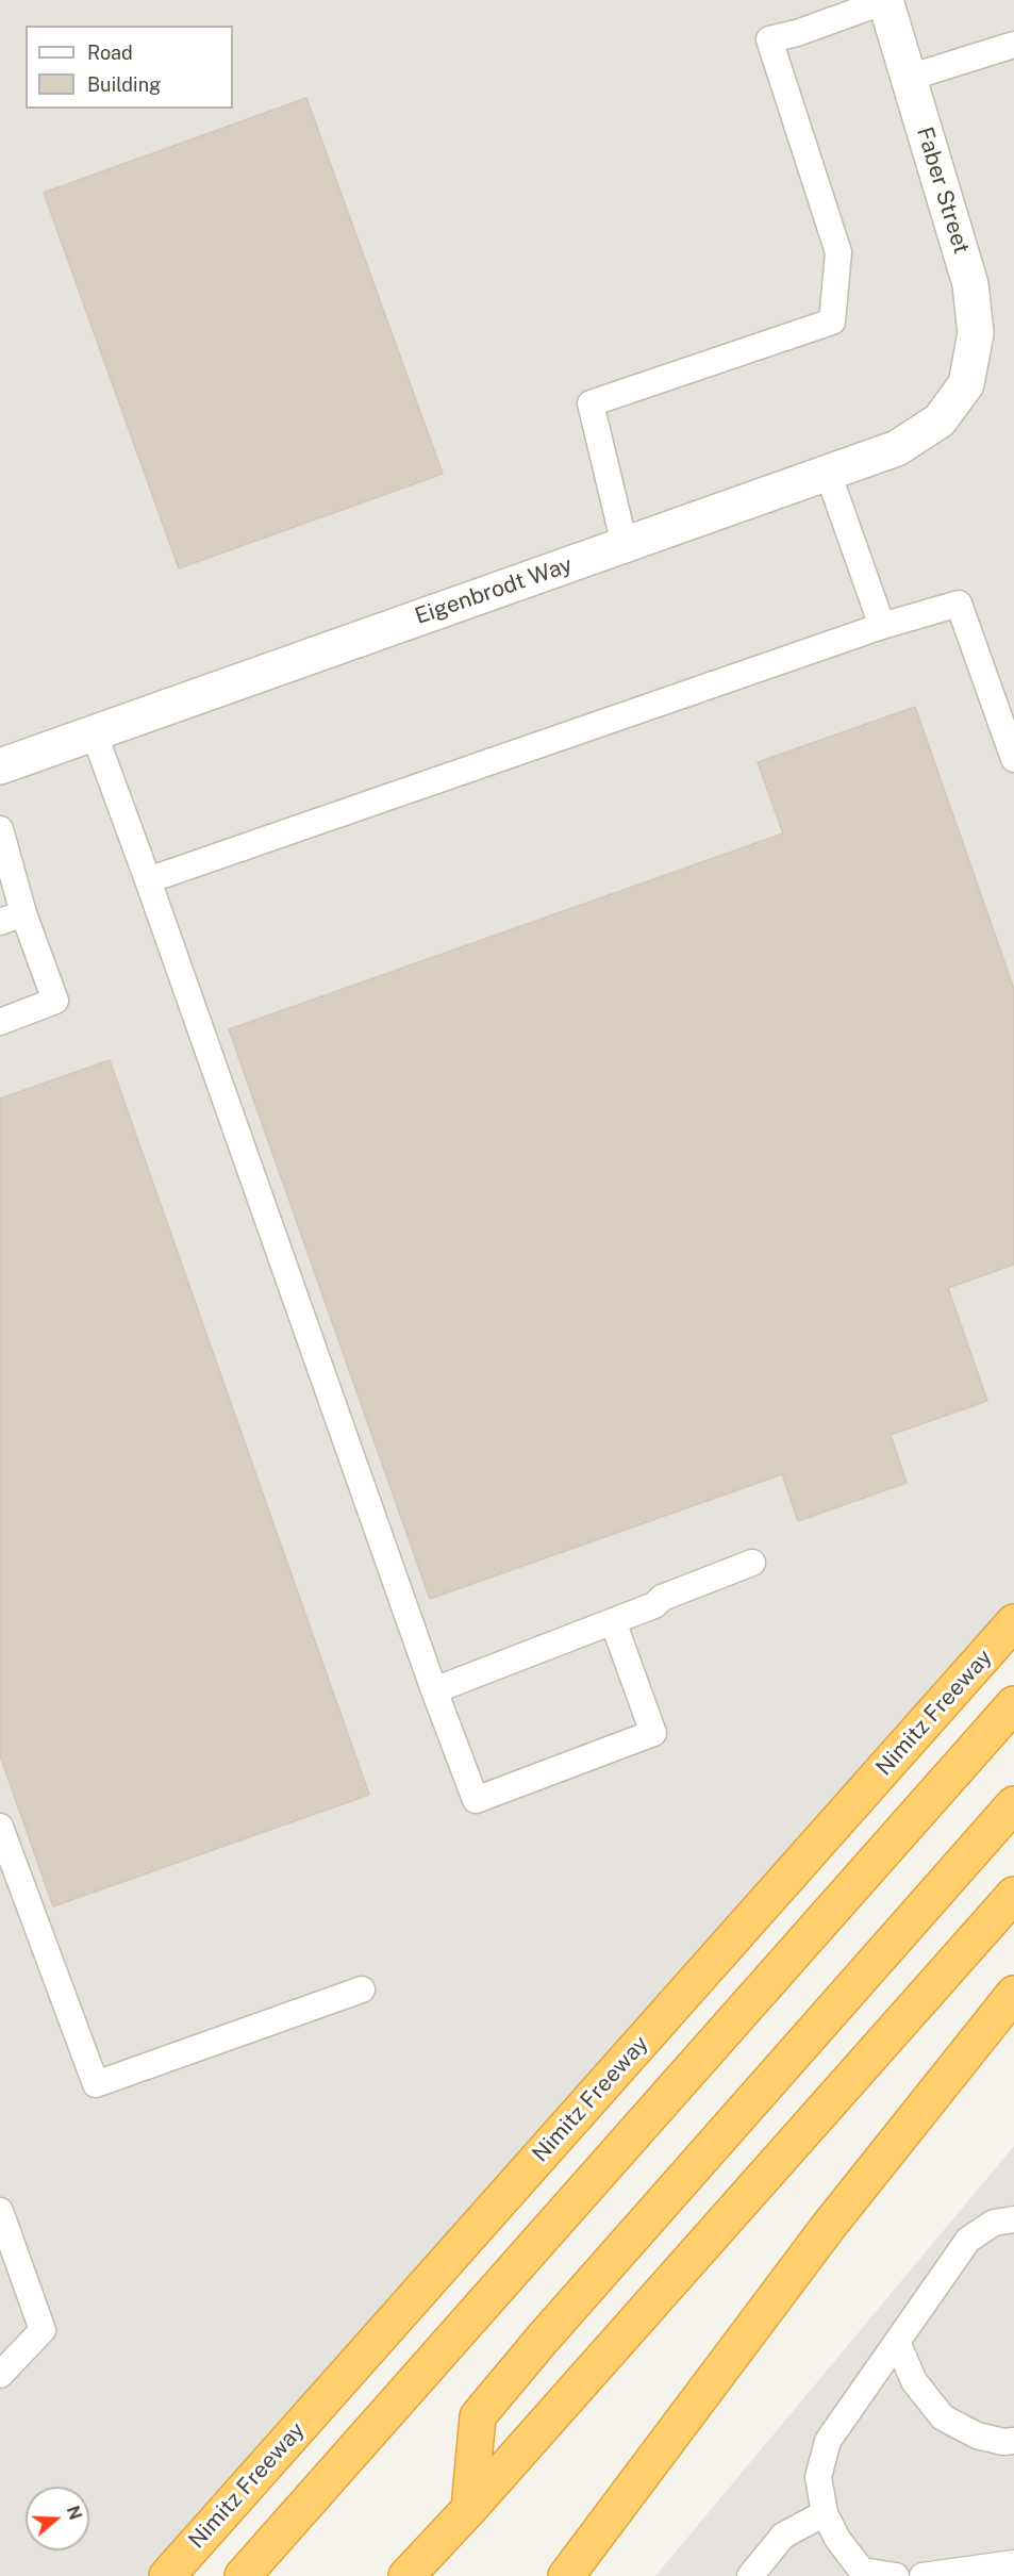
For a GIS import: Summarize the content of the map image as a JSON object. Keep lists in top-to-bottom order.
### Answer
{
  "streets": {
    "highway": ["Nimitz Freeway"],
    "street": ["Faber Street", "Eigenbrodt Way"]
  },
  "crossings": [
    ["Faber Street", "Eigenbrodt Way"]
  ],
  "legend": ["Road", "Building"],
  "north": "right"
}
